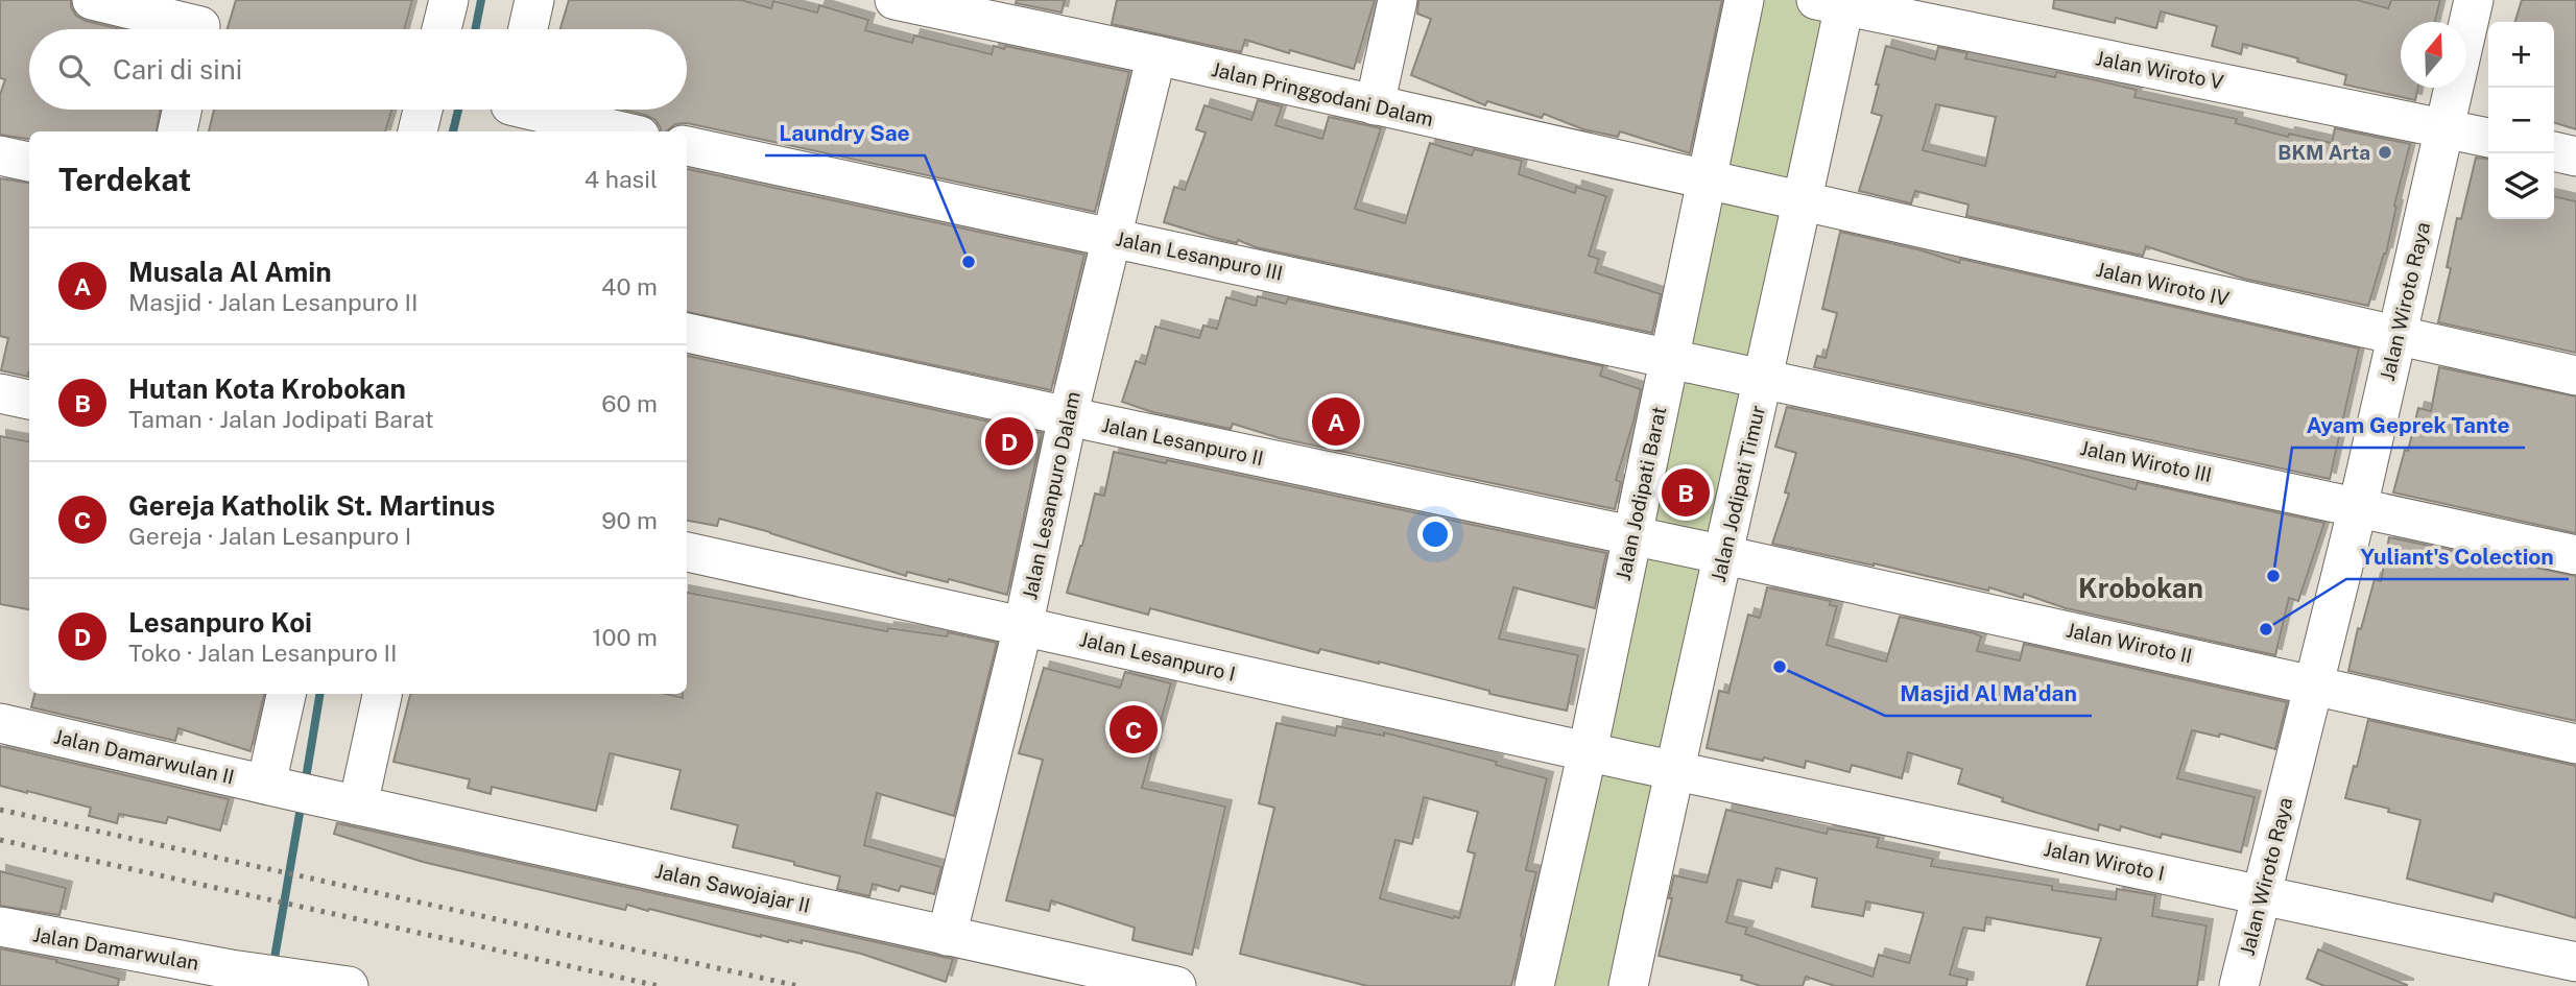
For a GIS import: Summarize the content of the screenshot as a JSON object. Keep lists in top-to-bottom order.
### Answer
{
  "streets": {
    "street": [
      "Jalan Wiroto V",
      "Jalan Pringgodani Dalam",
      "Jalan Lesanpuro III",
      "Jalan Wiroto IV",
      "Jalan Wiroto Raya",
      "Jalan Lesanpuro II",
      "Jalan Wiroto III",
      "Jalan Jodipati Barat",
      "Jalan Jodipati Timur",
      "Jalan Lesanpuro Dalam",
      "Jalan Wiroto II",
      "Jalan Lesanpuro I",
      "Jalan Damarwulan II",
      "Jalan Wiroto I",
      "Jalan Sawojajar II",
      "Jalan Damarwulan"
    ]
  },
  "crossings": [
    ["Jalan Wiroto V", "Jalan Wiroto Raya"],
    ["Jalan Wiroto V", "Jalan Jodipati Timur"],
    ["Jalan Pringgodani Dalam", "Jalan Wiroto IV"],
    ["Jalan Pringgodani Dalam", "Jalan Jodipati Barat"],
    ["Jalan Pringgodani Dalam", "Jalan Lesanpuro Dalam"],
    ["Jalan Lesanpuro III", "Jalan Wiroto III"],
    ["Jalan Lesanpuro III", "Jalan Jodipati Barat"],
    ["Jalan Lesanpuro III", "Jalan Lesanpuro Dalam"],
    ["Jalan Wiroto IV", "Jalan Wiroto Raya"],
    ["Jalan Wiroto IV", "Jalan Jodipati Timur"],
    ["Jalan Wiroto Raya", "Jalan Wiroto III"],
    ["Jalan Wiroto Raya", "Jalan Wiroto II"],
    ["Jalan Wiroto Raya", "Jalan Wiroto I"],
    ["Jalan Lesanpuro II", "Jalan Jodipati Barat"],
    ["Jalan Lesanpuro II", "Jalan Lesanpuro Dalam"],
    ["Jalan Lesanpuro II", "Jalan Wiroto II"],
    ["Jalan Wiroto III", "Jalan Jodipati Timur"],
    ["Jalan Jodipati Barat", "Jalan Lesanpuro I"],
    ["Jalan Jodipati Timur", "Jalan Wiroto II"],
    ["Jalan Jodipati Timur", "Jalan Wiroto I"],
    ["Jalan Lesanpuro Dalam", "Jalan Lesanpuro I"],
    ["Jalan Lesanpuro Dalam", "Jalan Sawojajar II"],
    ["Jalan Lesanpuro I", "Jalan Wiroto I"],
    ["Jalan Damarwulan II", "Jalan Sawojajar II"]
  ],
  "districts": ["Krobokan"],
  "places": [
    "BKM Arta",
    "Laundry Sae",
    "Ayam Geprek Tante",
    "Yuliant's Colection",
    "Masjid Al Ma'dan"
  ],
  "north": "top",
  "page": {
    "map_buttons": ["+", "−"],
    "search": "Cari di sini",
    "heading": ["Terdekat", "4 hasil"],
    "list": [
      {
        "mark": "A",
        "name": "Musala Al Amin",
        "note": "Masjid · Jalan Lesanpuro II",
        "value": "40 m"
      },
      {
        "mark": "B",
        "name": "Hutan Kota Krobokan",
        "note": "Taman · Jalan Jodipati Barat",
        "value": "60 m"
      },
      {
        "mark": "C",
        "name": "Gereja Katholik St. Martinus",
        "note": "Gereja · Jalan Lesanpuro I",
        "value": "90 m"
      },
      {
        "mark": "D",
        "name": "Lesanpuro Koi",
        "note": "Toko · Jalan Lesanpuro II",
        "value": "100 m"
      }
    ],
    "pins": [
      "A",
      "D",
      "B",
      "C"
    ]
  }
}
